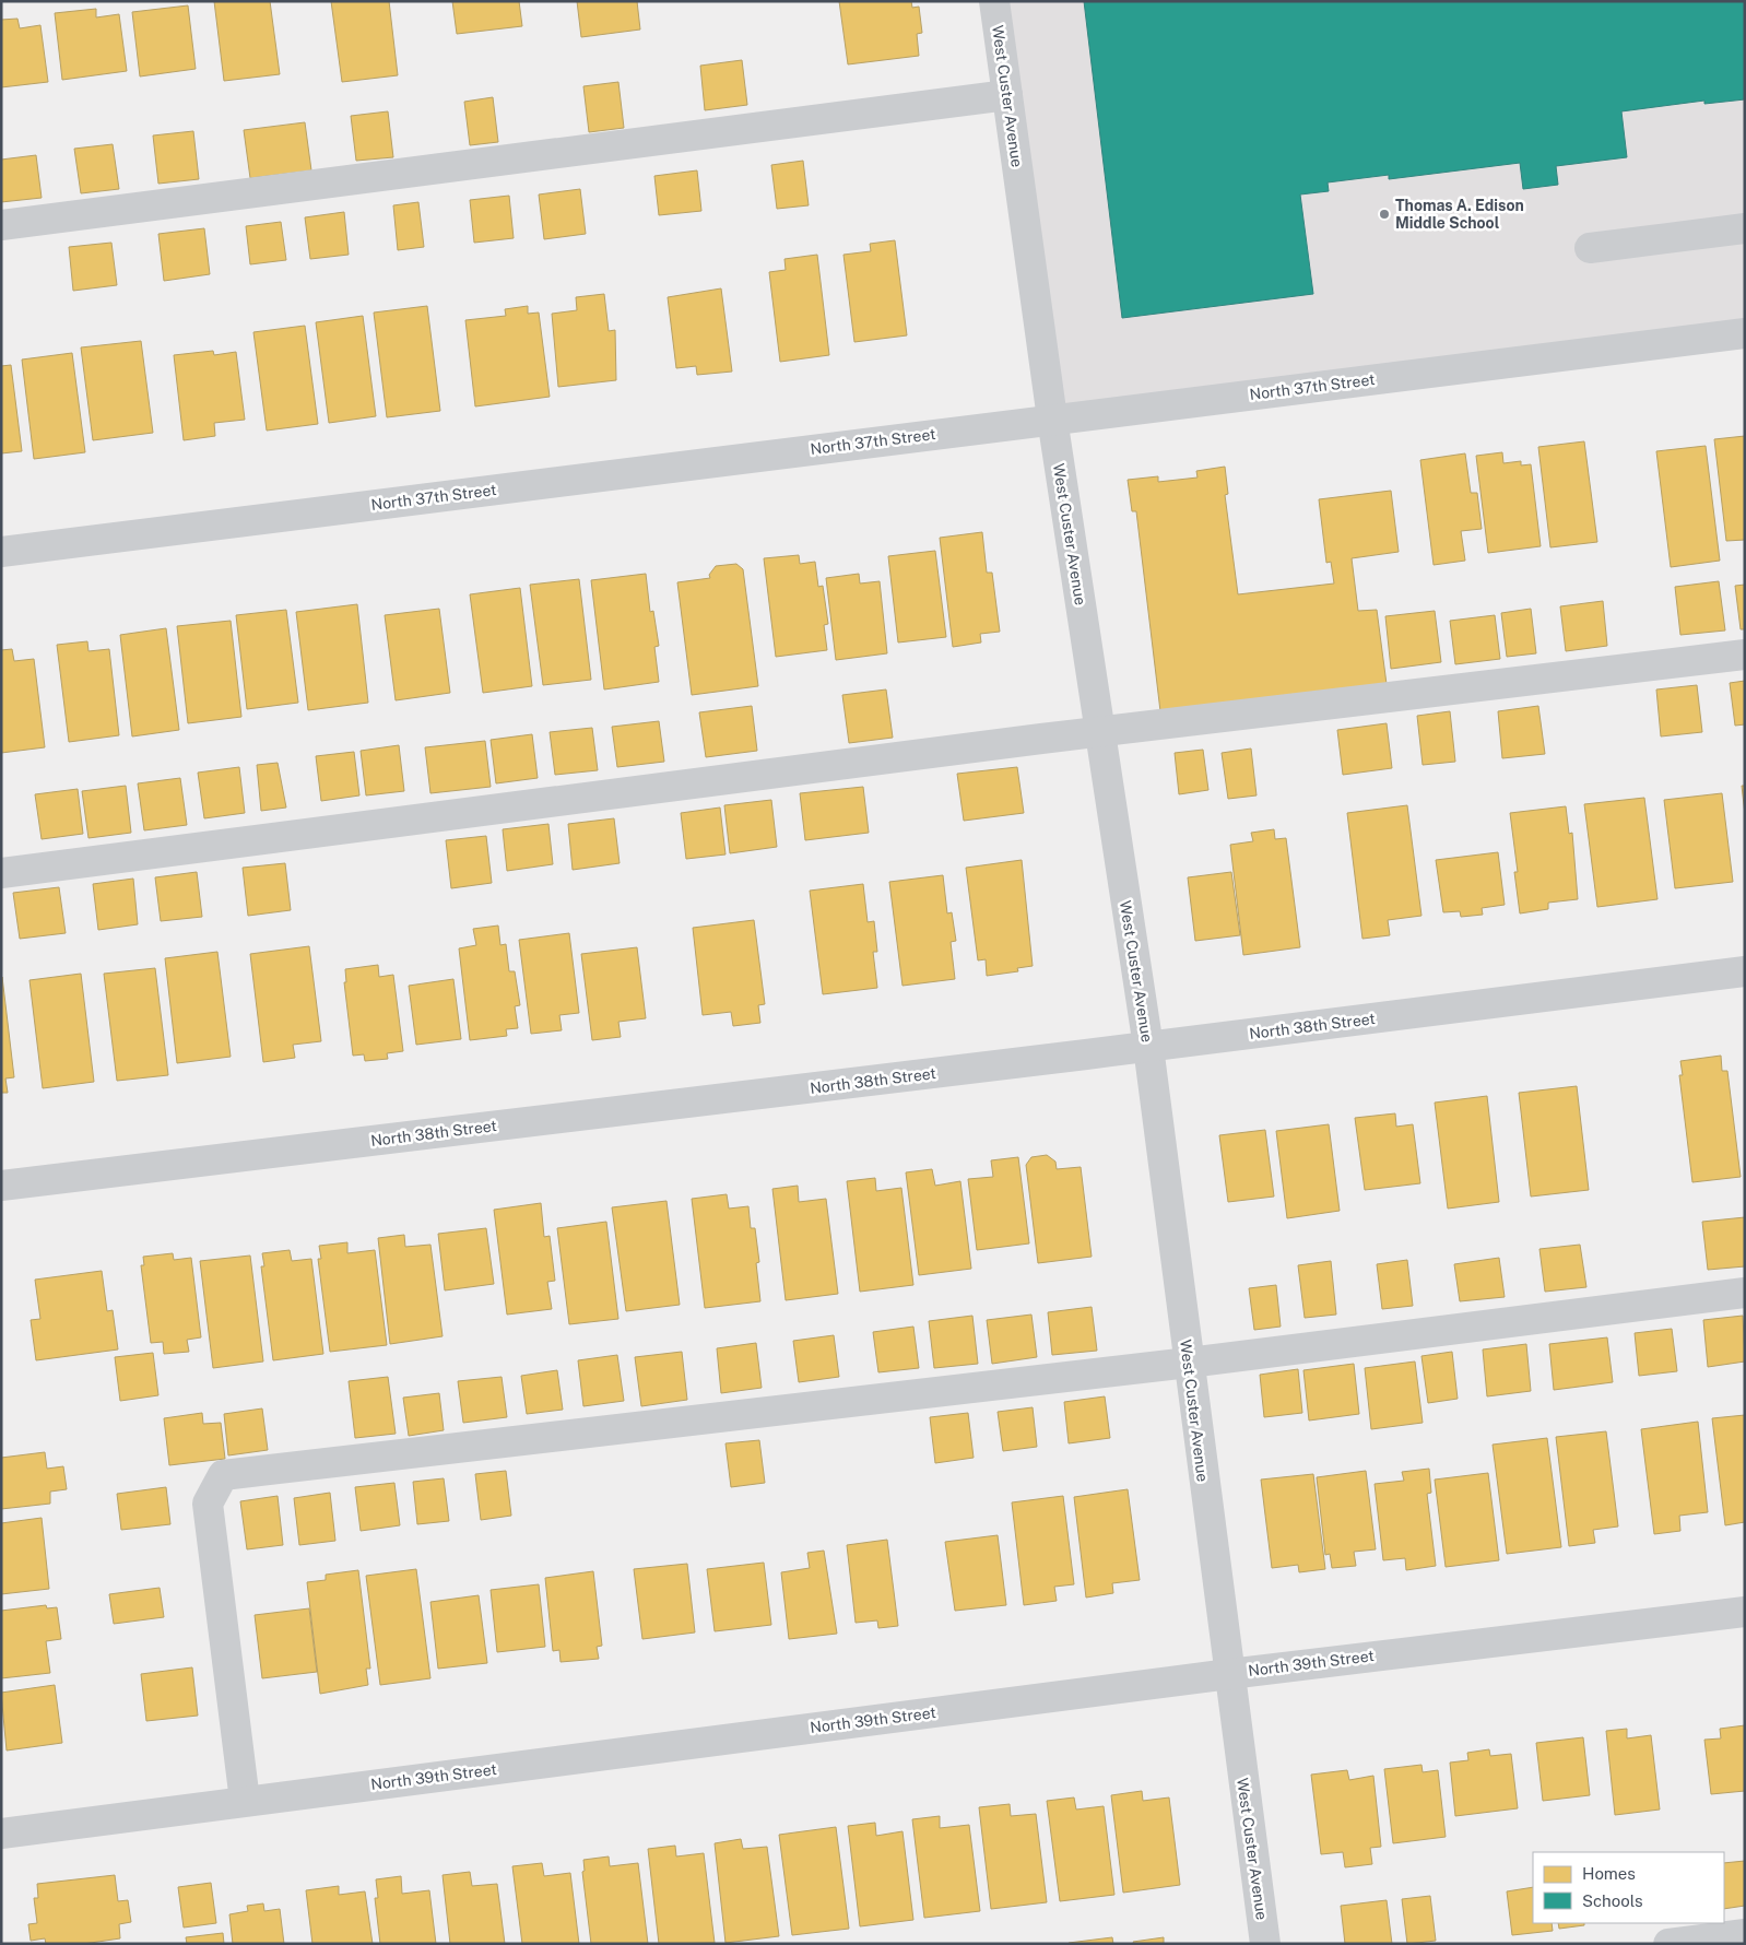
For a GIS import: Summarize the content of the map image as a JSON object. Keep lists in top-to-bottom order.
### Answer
{
  "streets": {
    "street": [
      "West Custer Avenue",
      "North 37th Street",
      "North 38th Street",
      "North 39th Street"
    ]
  },
  "crossings": [
    ["West Custer Avenue", "North 37th Street"],
    ["West Custer Avenue", "North 38th Street"],
    ["West Custer Avenue", "North 39th Street"]
  ],
  "places": ["Thomas A. Edison Middle School"],
  "legend": ["Homes", "Schools"]
}
